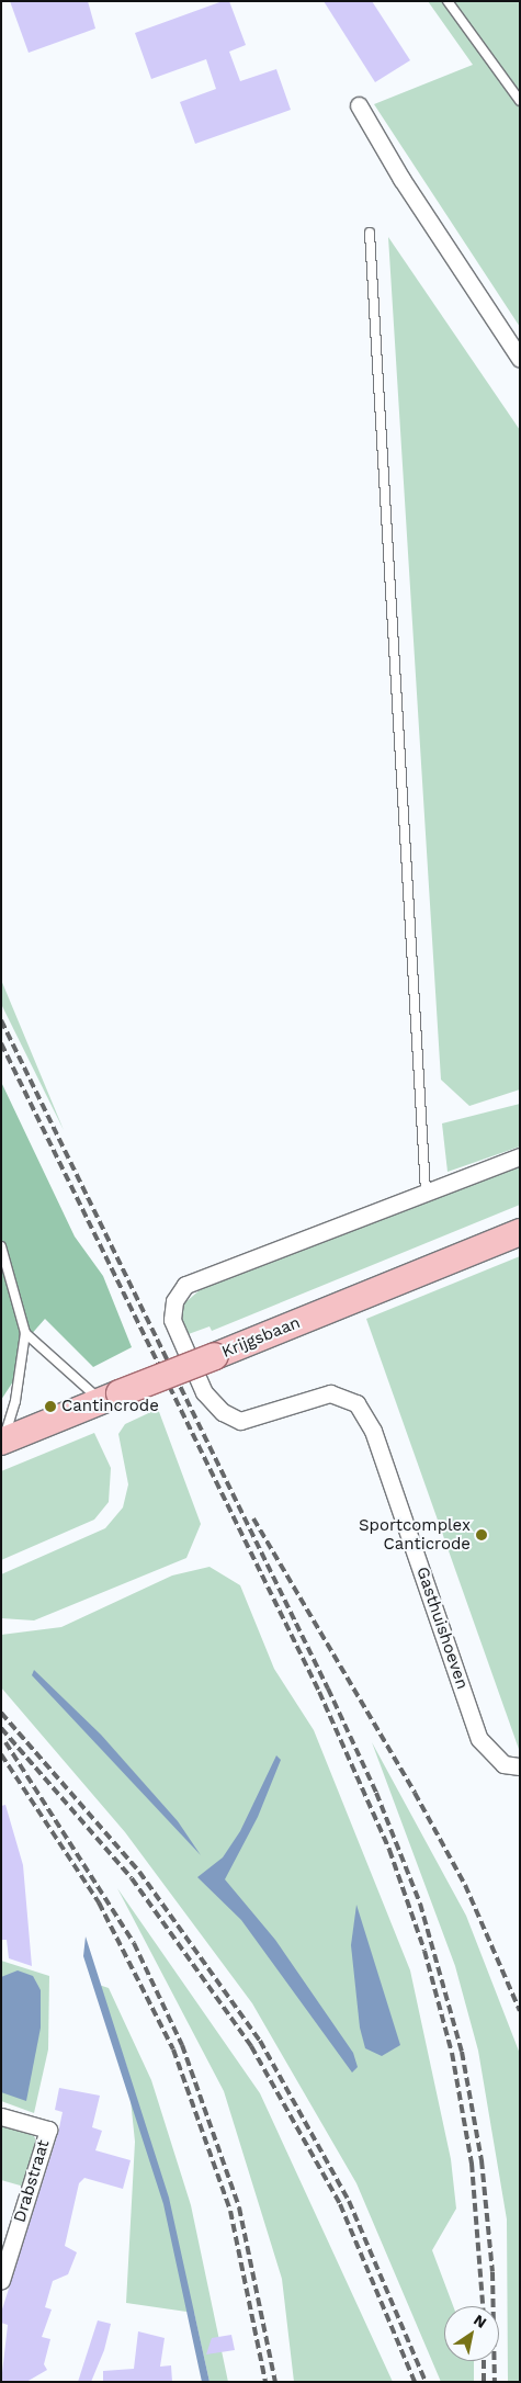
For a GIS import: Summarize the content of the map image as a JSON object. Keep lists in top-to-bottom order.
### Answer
{
  "streets": {
    "main road": ["Krijgsbaan"],
    "street": ["Gasthuishoeven", "Drabstraat"]
  },
  "places": ["Cantincrode", "Sportcomplex Canticrode"],
  "north": "top right"
}
